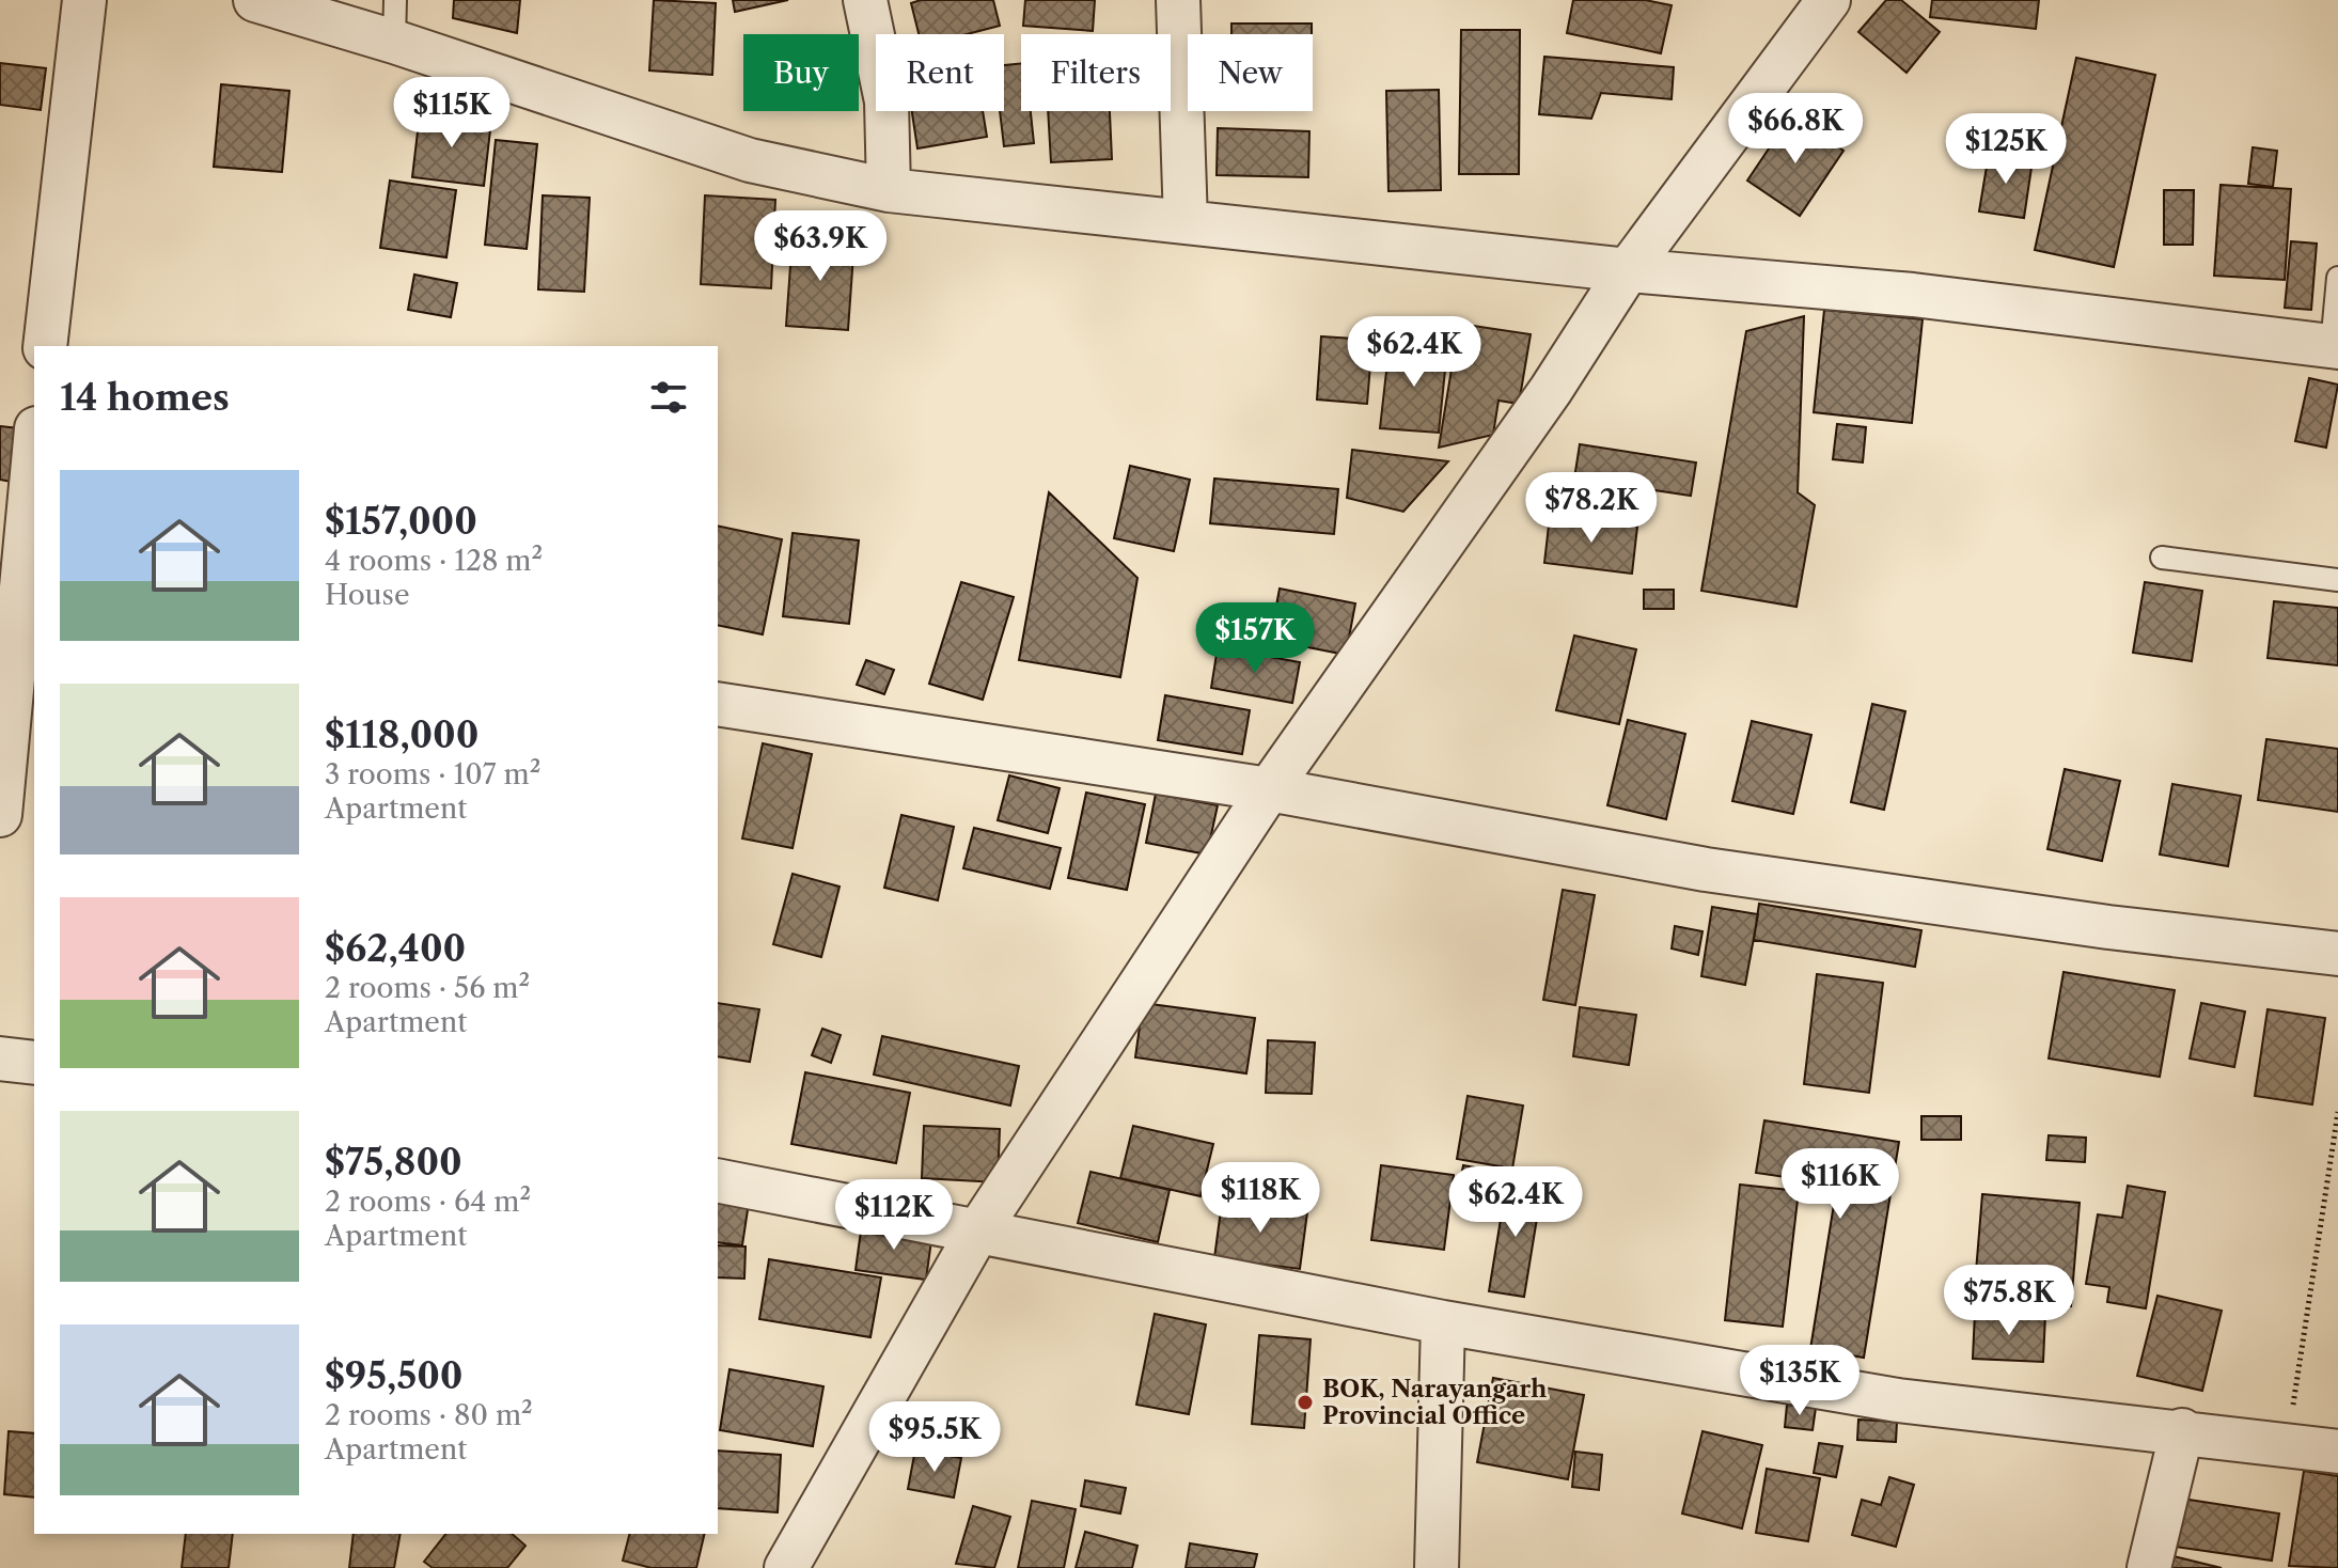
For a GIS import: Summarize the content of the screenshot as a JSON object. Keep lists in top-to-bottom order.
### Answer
{
  "places": ["BOK, Narayangarh Provincial Office"],
  "page": {
    "chip": [
      "Buy",
      "Rent",
      "Filters",
      "New"
    ],
    "price": [
      "$115K",
      "$66.8K",
      "$125K",
      "$63.9K",
      "$62.4K",
      "$78.2K",
      "$157K",
      "$116K",
      "$118K",
      "$62.4K",
      "$112K",
      "$75.8K",
      "$135K",
      "$95.5K"
    ],
    "heading": "14 homes",
    "list": [
      {
        "name": "$157,000",
        "note": "4 rooms · 128 m² · House"
      },
      {
        "name": "$118,000",
        "note": "3 rooms · 107 m² · Apartment"
      },
      {
        "name": "$62,400",
        "note": "2 rooms · 56 m² · Apartment"
      },
      {
        "name": "$75,800",
        "note": "2 rooms · 64 m² · Apartment"
      },
      {
        "name": "$95,500",
        "note": "2 rooms · 80 m² · Apartment"
      }
    ]
  }
}
